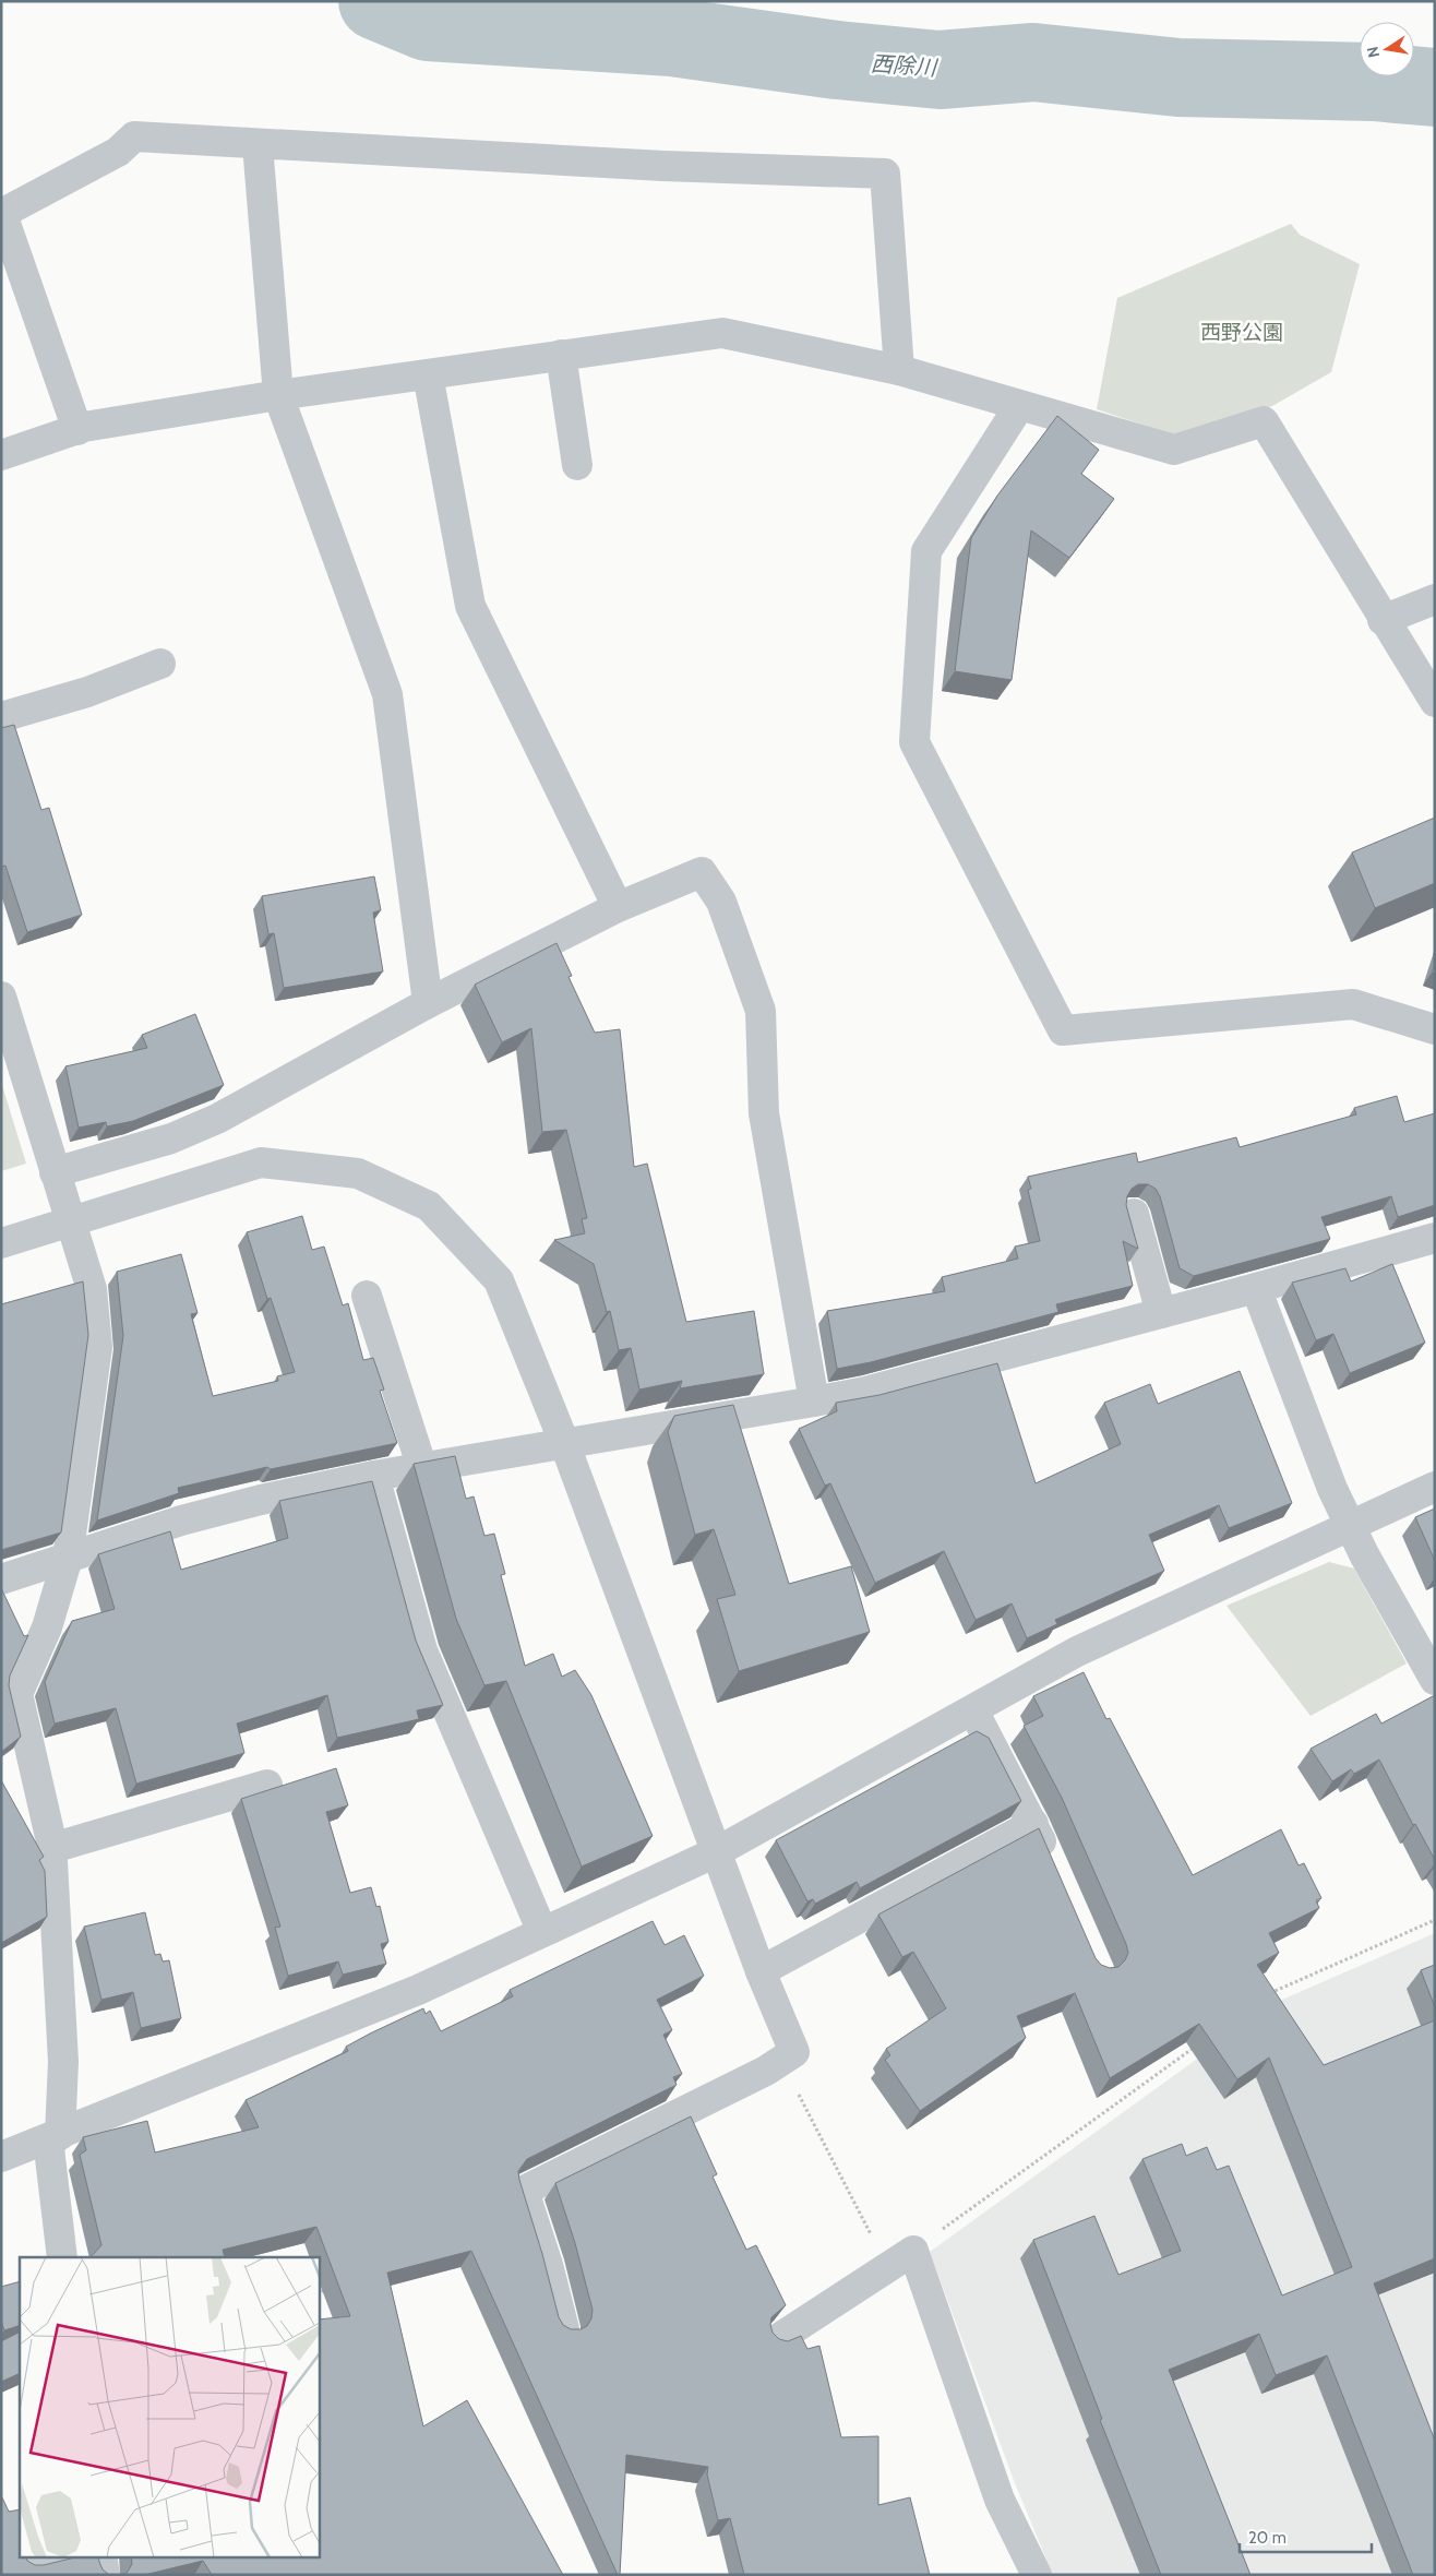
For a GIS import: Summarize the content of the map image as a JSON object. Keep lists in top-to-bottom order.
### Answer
{
  "water": ["西除川"],
  "parks": ["西野公園"],
  "scale_bar": "20 m",
  "north": "left"
}
